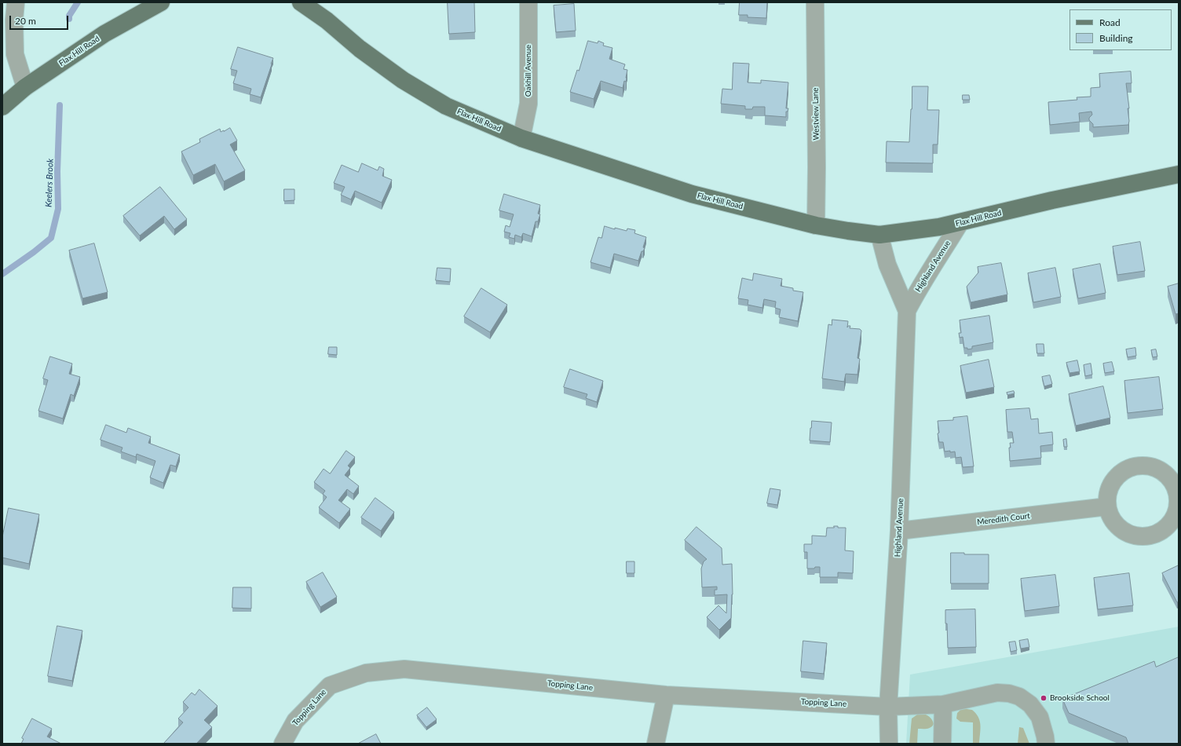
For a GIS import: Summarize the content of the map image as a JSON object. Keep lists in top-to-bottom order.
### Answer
{
  "streets": {
    "main road": ["Flax Hill Road"],
    "street": [
      "Oakhill Avenue",
      "Westview Lane",
      "Highland Avenue",
      "Meredith Court",
      "Topping Lane"
    ]
  },
  "crossings": [
    ["Flax Hill Road", "Oakhill Avenue"],
    ["Flax Hill Road", "Westview Lane"],
    ["Flax Hill Road", "Highland Avenue"],
    ["Highland Avenue", "Meredith Court"],
    ["Highland Avenue", "Topping Lane"]
  ],
  "water": ["Keelers Brook"],
  "places": ["Brookside School"],
  "legend": ["Road", "Building"],
  "scale_bar": "20 m"
}
